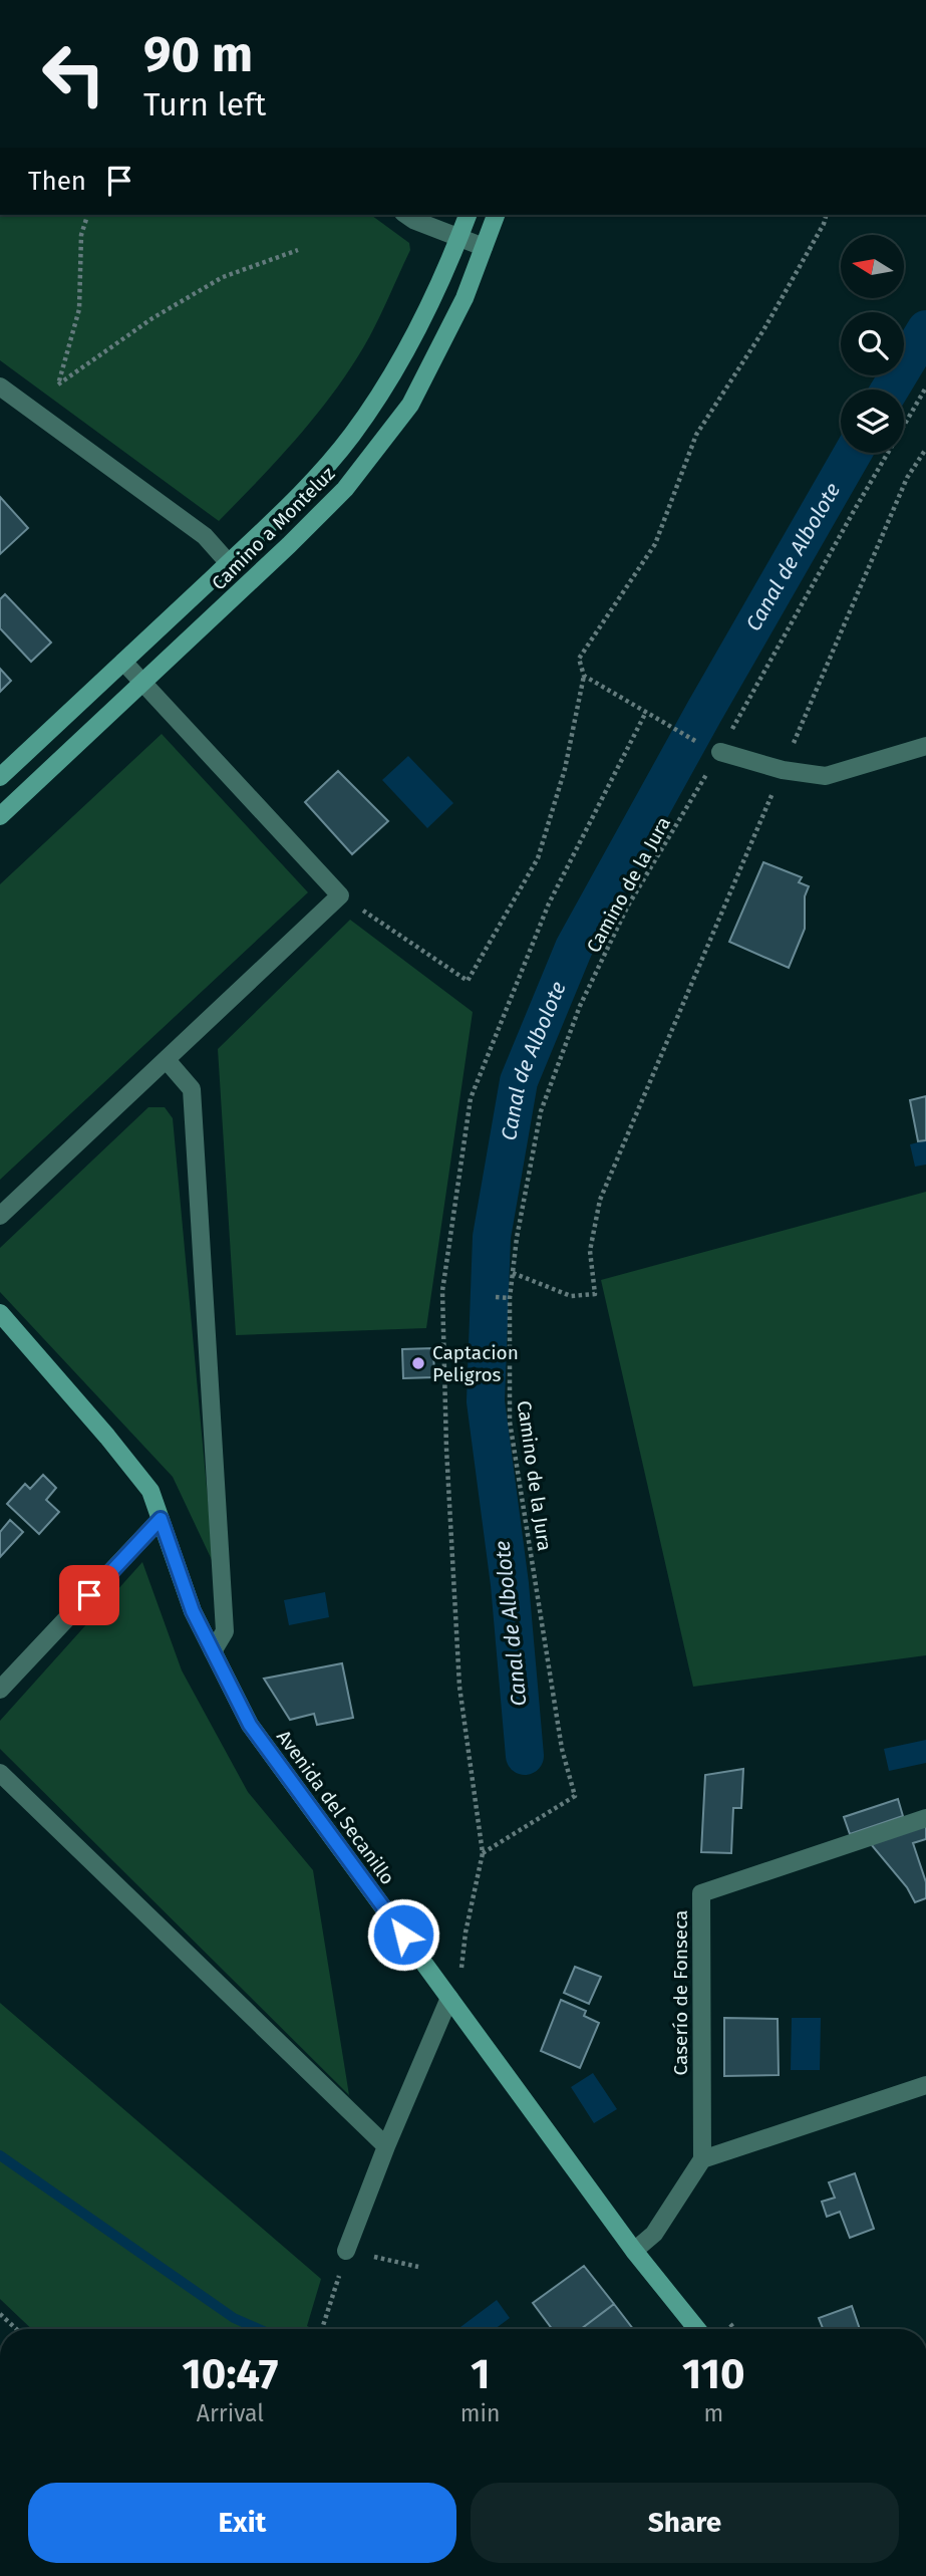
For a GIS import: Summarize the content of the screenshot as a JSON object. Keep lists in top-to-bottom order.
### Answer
{
  "streets": {
    "street": ["Camino a Monteluz", "Avenida del Secanillo", "Caserío de Fonseca"],
    "path": ["Camino de la Jura"]
  },
  "water": ["Canal de Albolote"],
  "places": ["Captacion Peligros"],
  "north": "left",
  "page": {
    "turn": ["90 m", "Turn left"],
    "then": "Then",
    "eta": [
      "10:47",
      "Arrival",
      "1",
      "min",
      "110",
      "m"
    ],
    "buttons": ["Exit", "Share"]
  }
}
